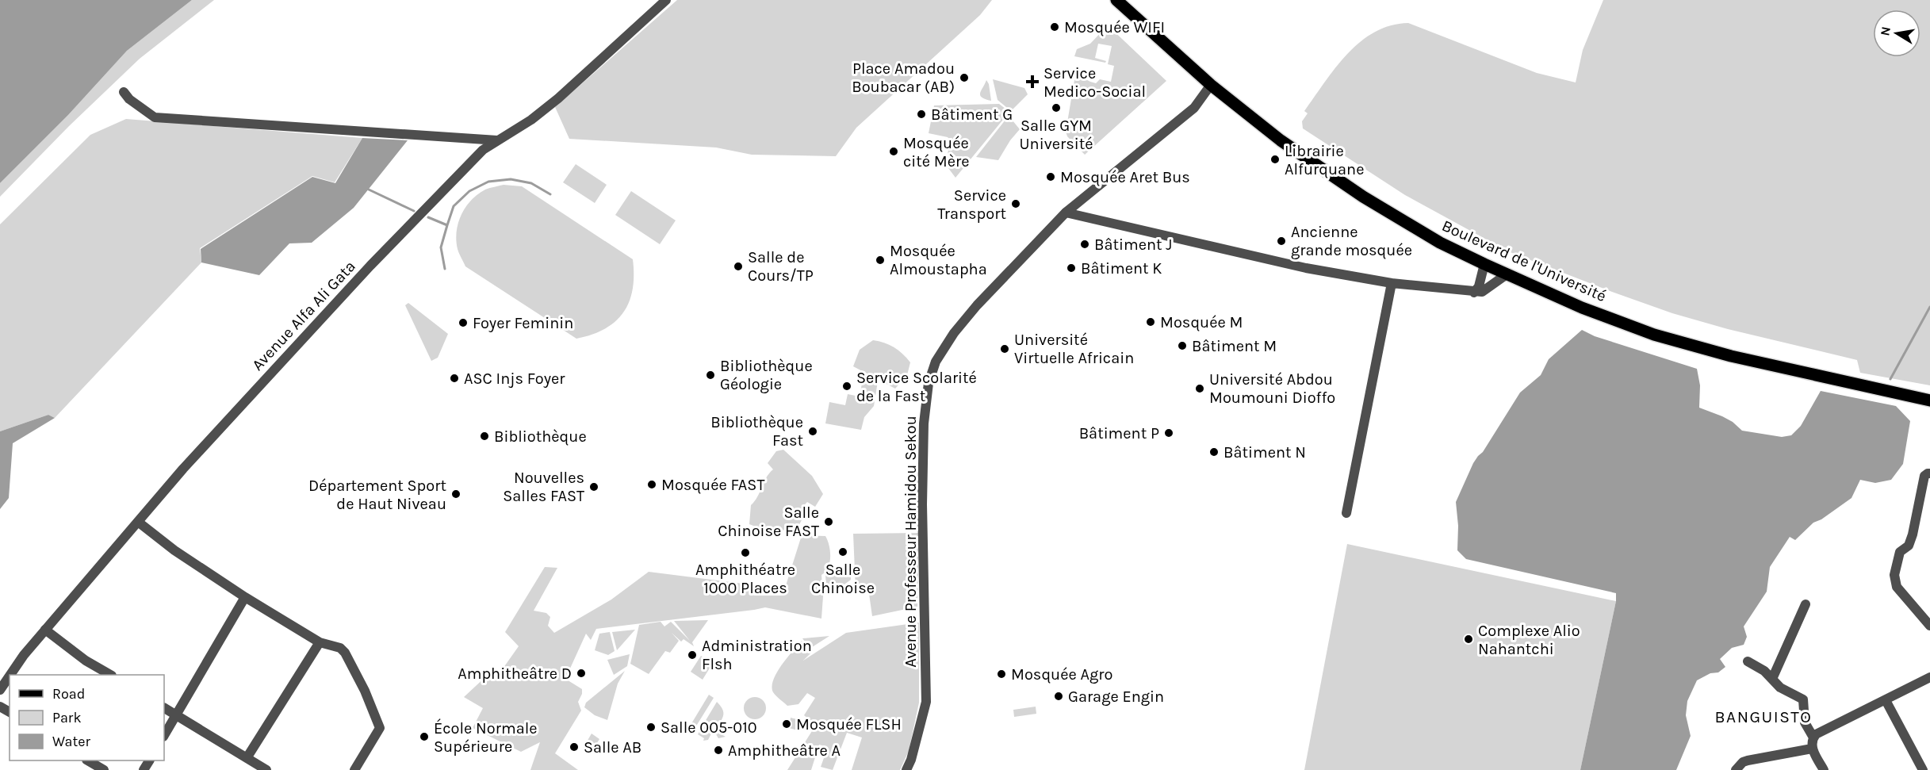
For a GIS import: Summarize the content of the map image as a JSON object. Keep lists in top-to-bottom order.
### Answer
{
  "streets": {
    "main road": ["Boulevard de l'Université"],
    "street": ["Avenue Alfa Ali Gata", "Avenue Professeur Hamidou Sekou"]
  },
  "crossings": [
    ["Boulevard de l'Université", "Avenue Professeur Hamidou Sekou"]
  ],
  "districts": ["BANGUISTO"],
  "places": {
    "other": [
      "Mosquée WIFI",
      "Place Amadou Boubacar (AB)",
      "Salle GYM Université",
      "Bâtiment G",
      "Mosquée cité Mère",
      "Librairie Alfurquane",
      "Mosquée Aret Bus",
      "Service Transport",
      "Ancienne grande mosquée",
      "Bâtiment J",
      "Mosquée Almoustapha",
      "Salle de Cours/TP",
      "Bâtiment K",
      "Mosquée M",
      "Foyer Feminin",
      "Bâtiment M",
      "Université Virtuelle Africain",
      "Bibliothèque Géologie",
      "ASC Injs Foyer",
      "Service Scolarité de la Fast",
      "Université Abdou Moumouni Dioffo",
      "Bibliothèque Fast",
      "Bâtiment P",
      "Bibliothèque",
      "Bâtiment N",
      "Mosquée FAST",
      "Nouvelles Salles FAST",
      "Département Sport de Haut Niveau",
      "Salle Chinoise FAST",
      "Salle Chinoise",
      "Amphithéatre 1000 Places",
      "Complexe Alio Nahantchi",
      "Administration Flsh",
      "Amphitheâtre D",
      "Mosquée Agro",
      "Garage Engin",
      "Mosquée FLSH",
      "Salle 005-010",
      "École Normale Supérieure",
      "Salle AB",
      "Amphitheâtre A"
    ],
    "health": ["Service Medico-Social"]
  },
  "legend": ["Road", "Park", "Water"],
  "north": "left"
}
